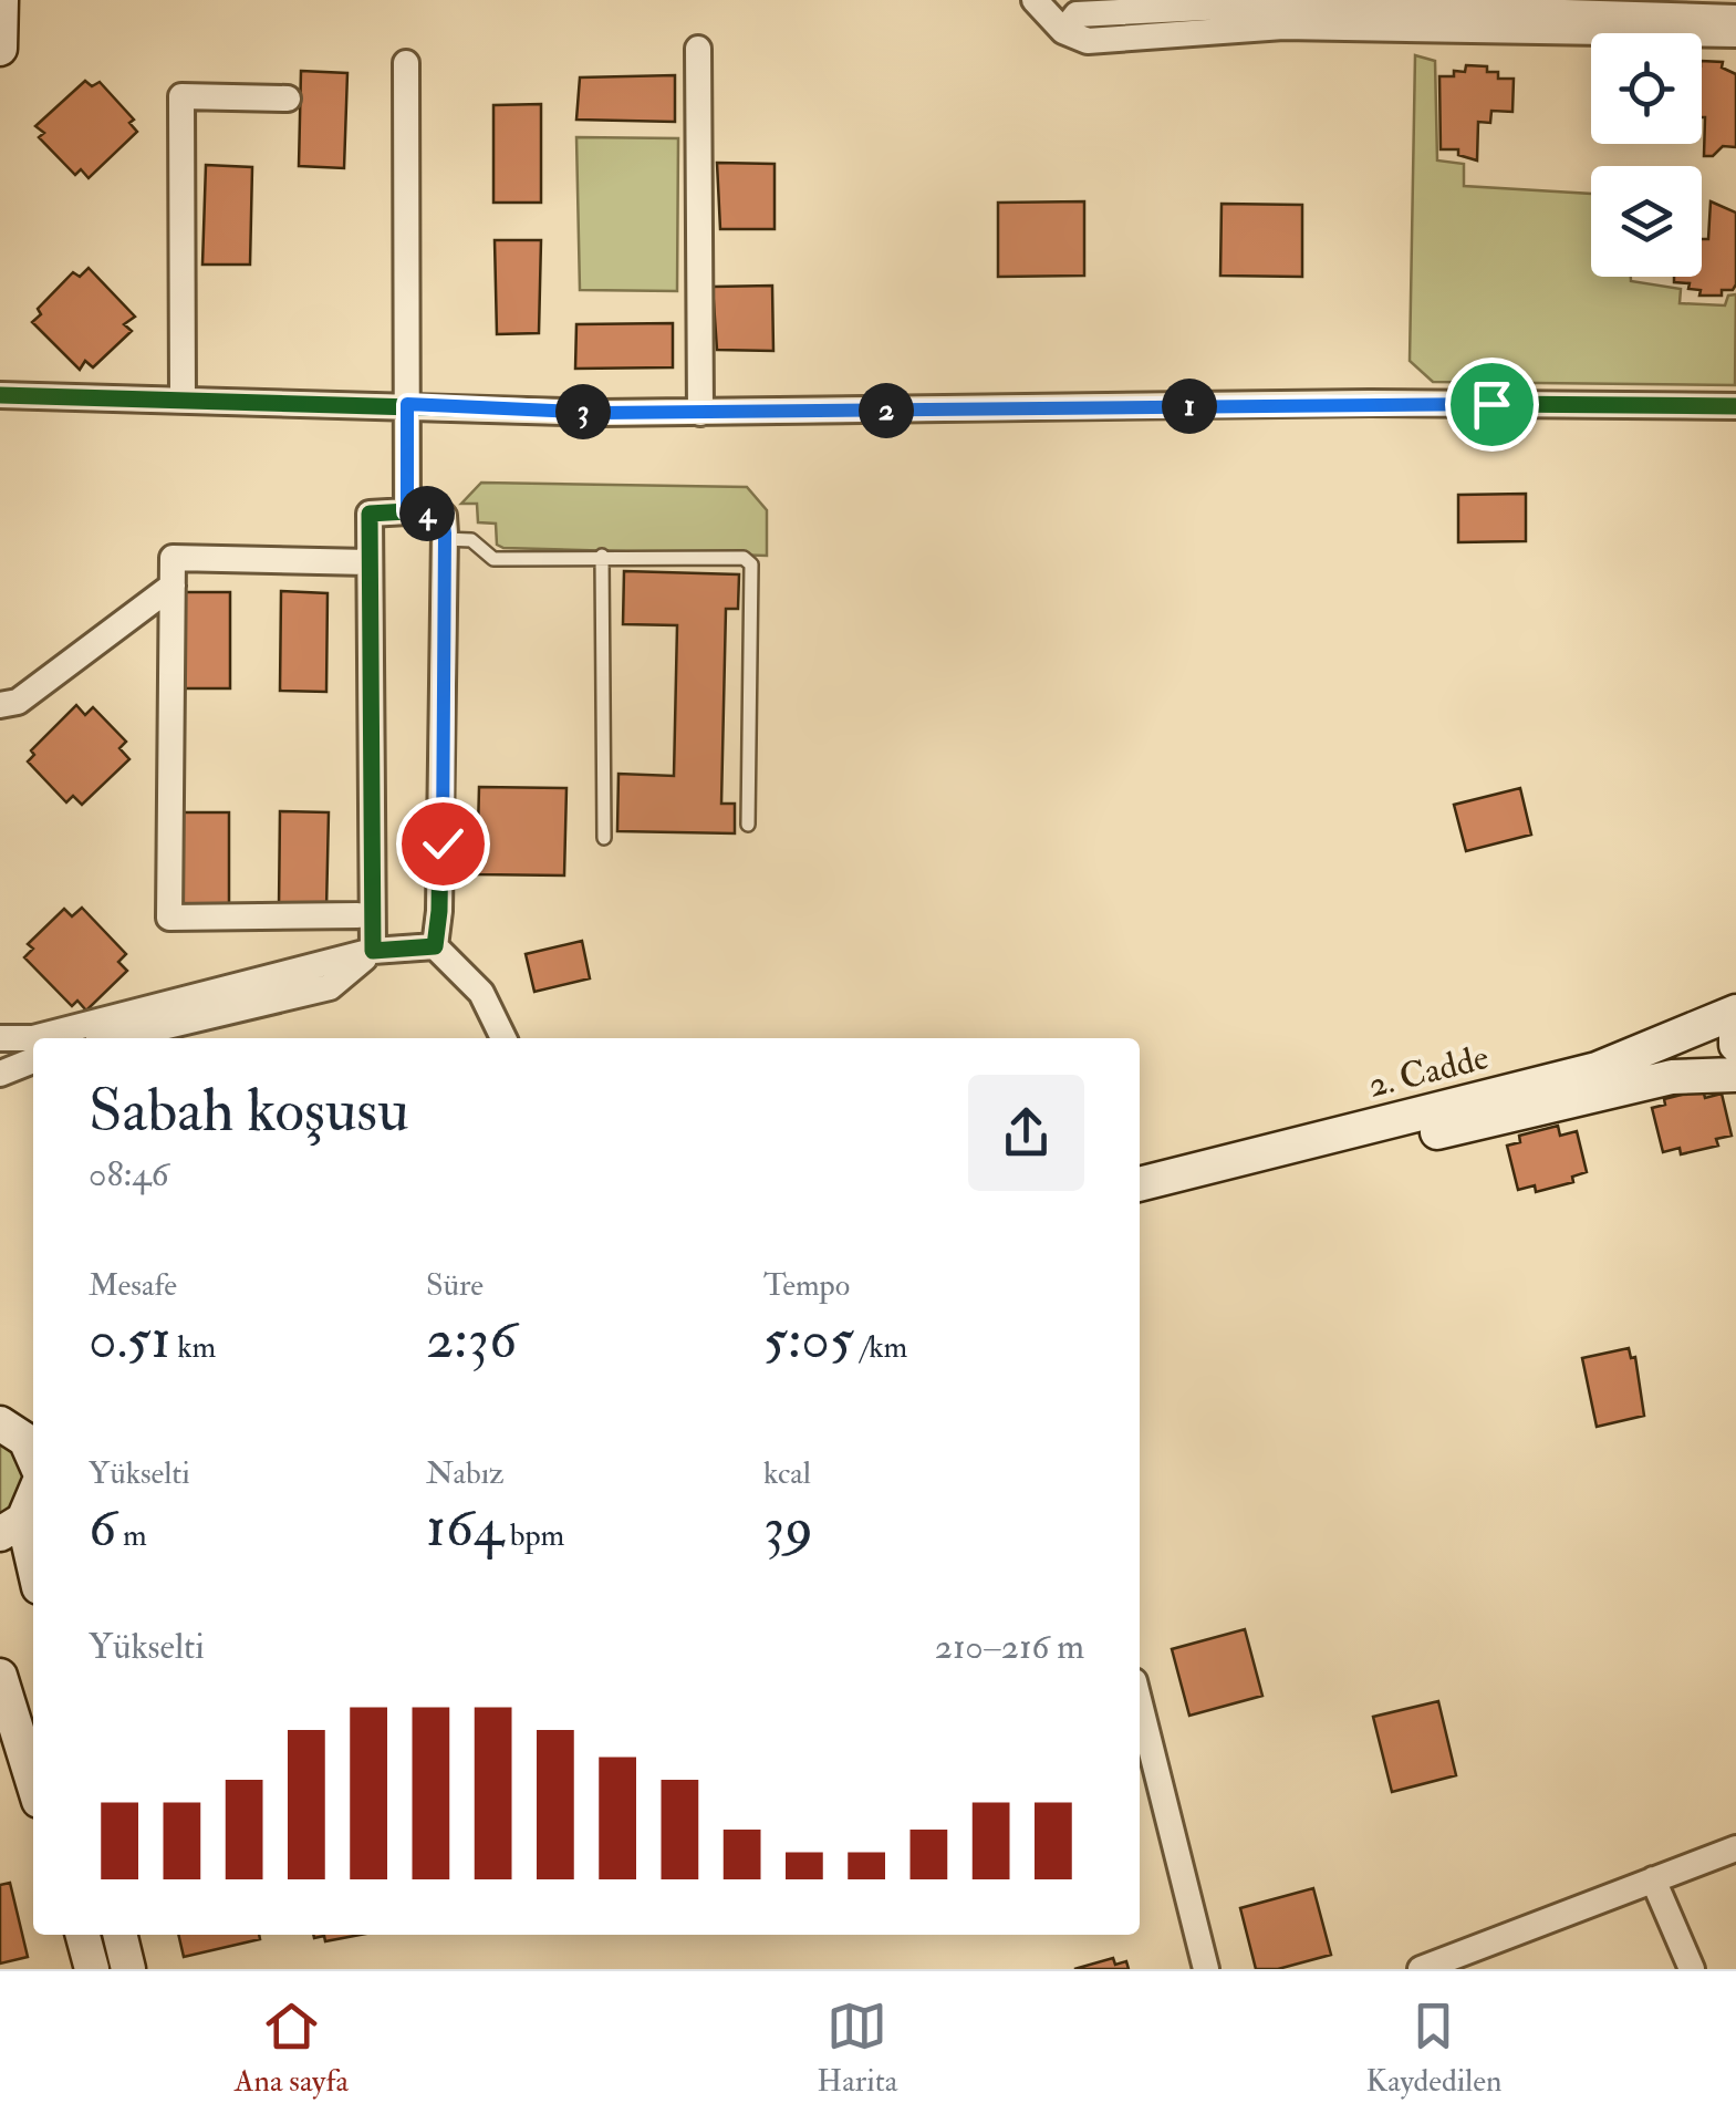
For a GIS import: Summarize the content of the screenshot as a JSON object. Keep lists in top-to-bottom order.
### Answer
{
  "streets": {
    "main road": ["2. Cadde"]
  },
  "page": {
    "pins": [
      "1",
      "2",
      "3",
      "4"
    ],
    "heading": ["Sabah koşusu", "08:46"],
    "stats": [
      ["Mesafe", "0.51 km"],
      ["Süre", "2:36"],
      ["Tempo", "5:05 /km"],
      ["Yükselti", "6 m"],
      ["Nabız", "164 bpm"],
      ["kcal", "39"]
    ],
    "chart": ["Yükselti", "210–216 m"],
    "tabs": ["Ana sayfa", "Harita", "Kaydedilen"]
  }
}
